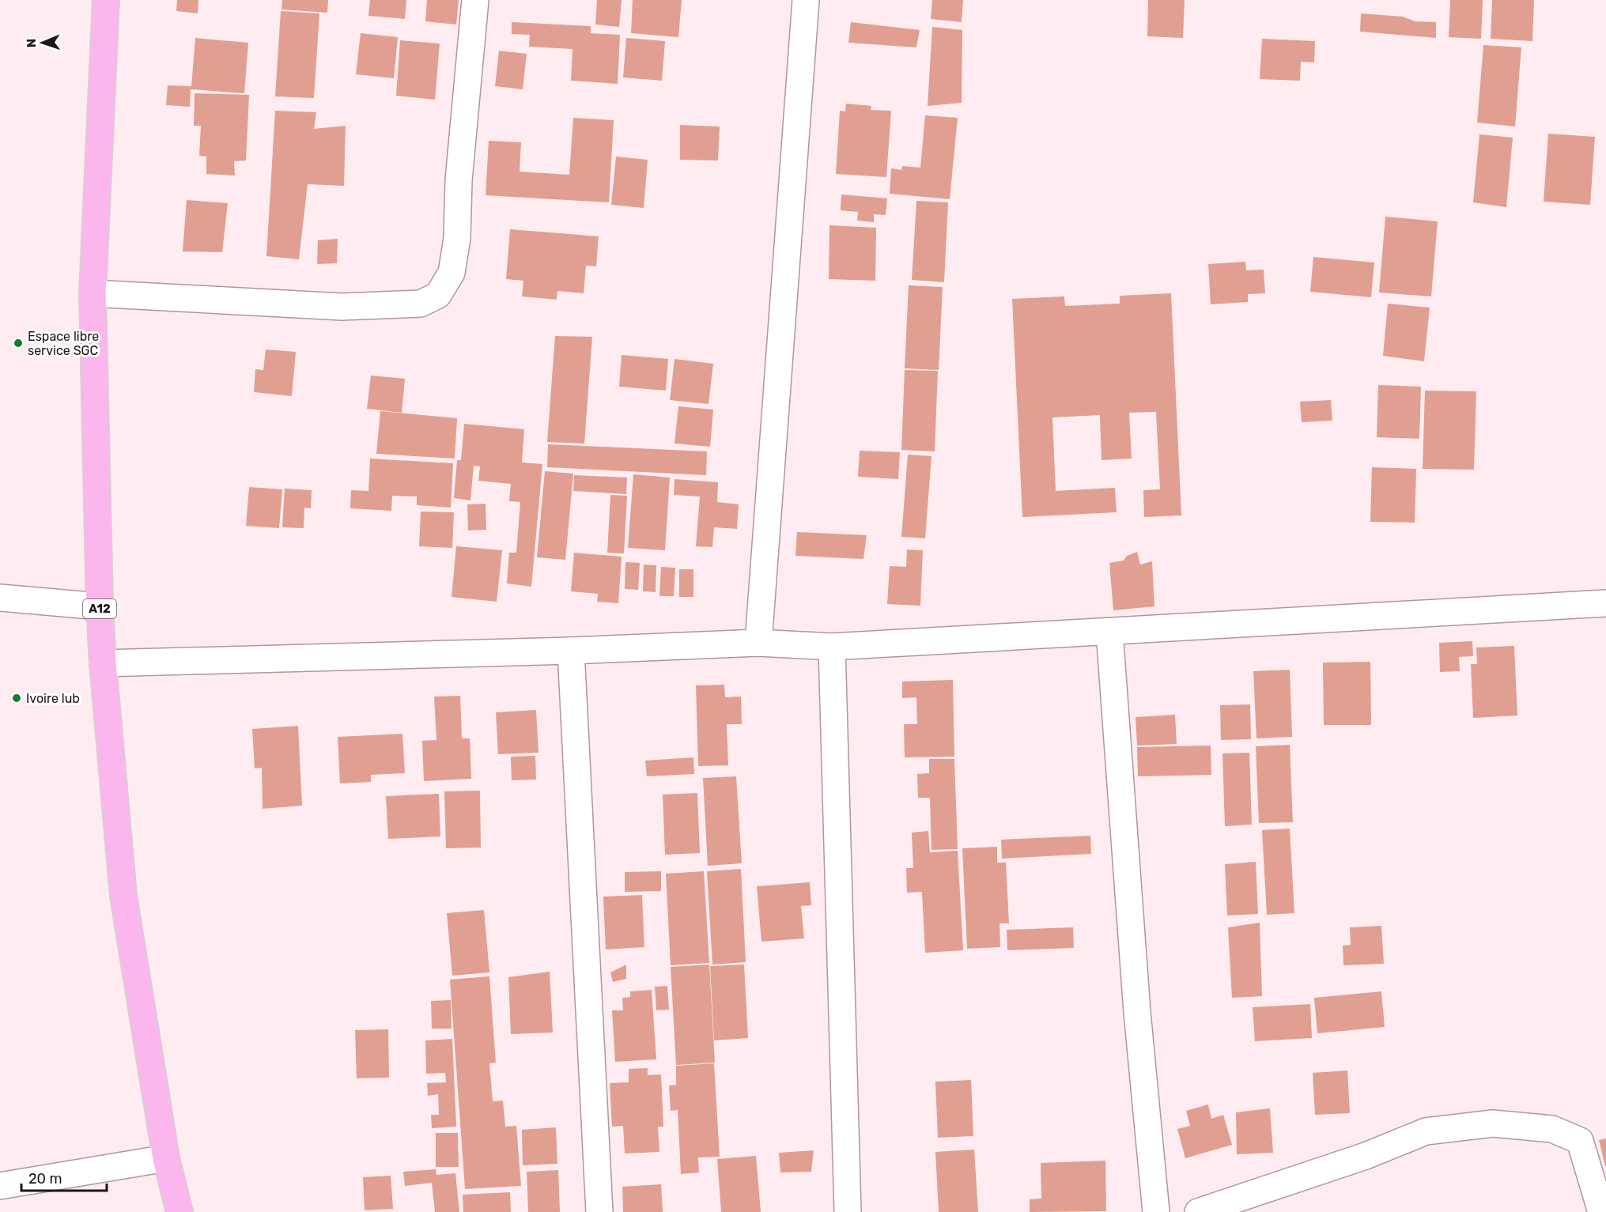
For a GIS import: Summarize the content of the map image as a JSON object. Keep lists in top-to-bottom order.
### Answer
{
  "streets": {
    "main road": ["A12"]
  },
  "places": ["Espace libre service SGC", "Ivoire lub"],
  "scale_bar": "20 m",
  "north": "left"
}
